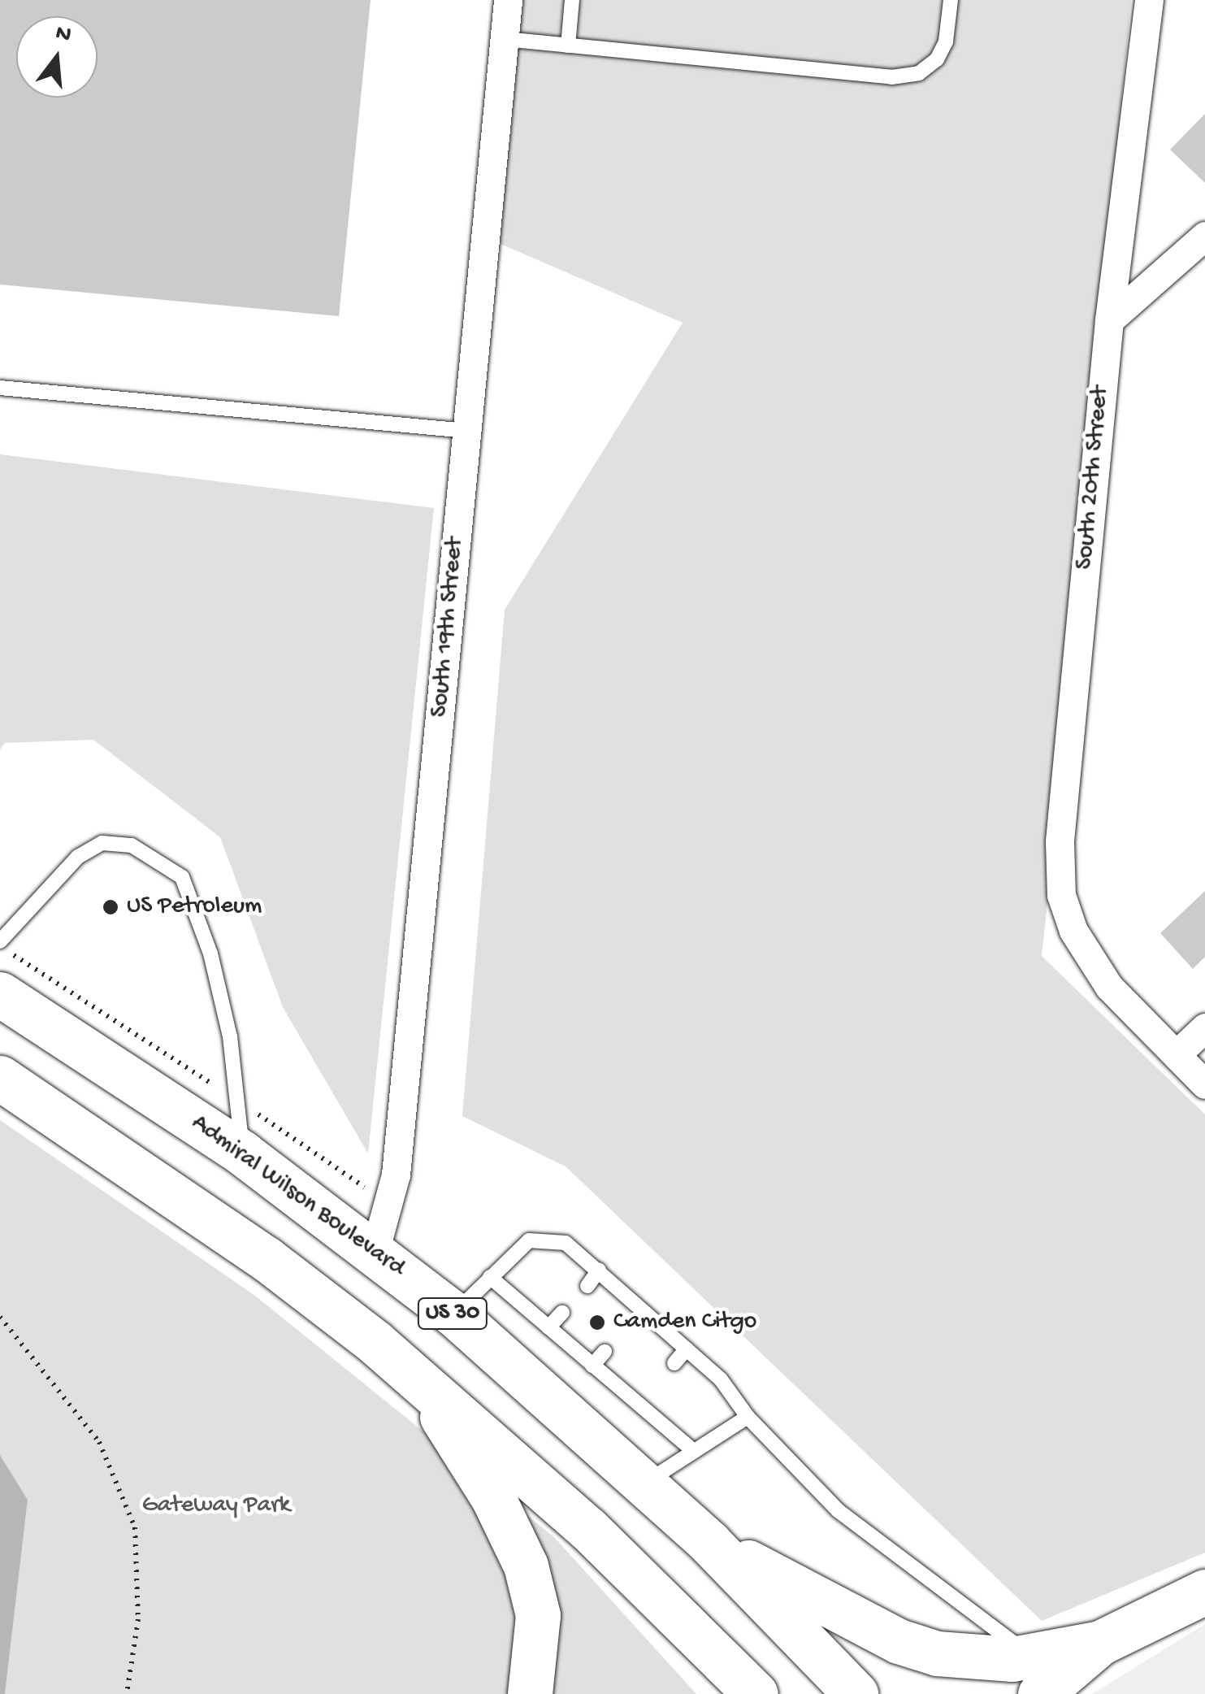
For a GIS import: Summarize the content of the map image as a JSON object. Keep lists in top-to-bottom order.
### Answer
{
  "streets": {
    "highway": ["Admiral Wilson Boulevard", "US 30"],
    "street": ["South 20th Street", "South 19th Street"]
  },
  "crossings": [
    ["South 19th Street", "Admiral Wilson Boulevard"]
  ],
  "parks": ["Gateway Park"],
  "places": ["US Petroleum", "Camden Citgo"],
  "north": "top"
}
